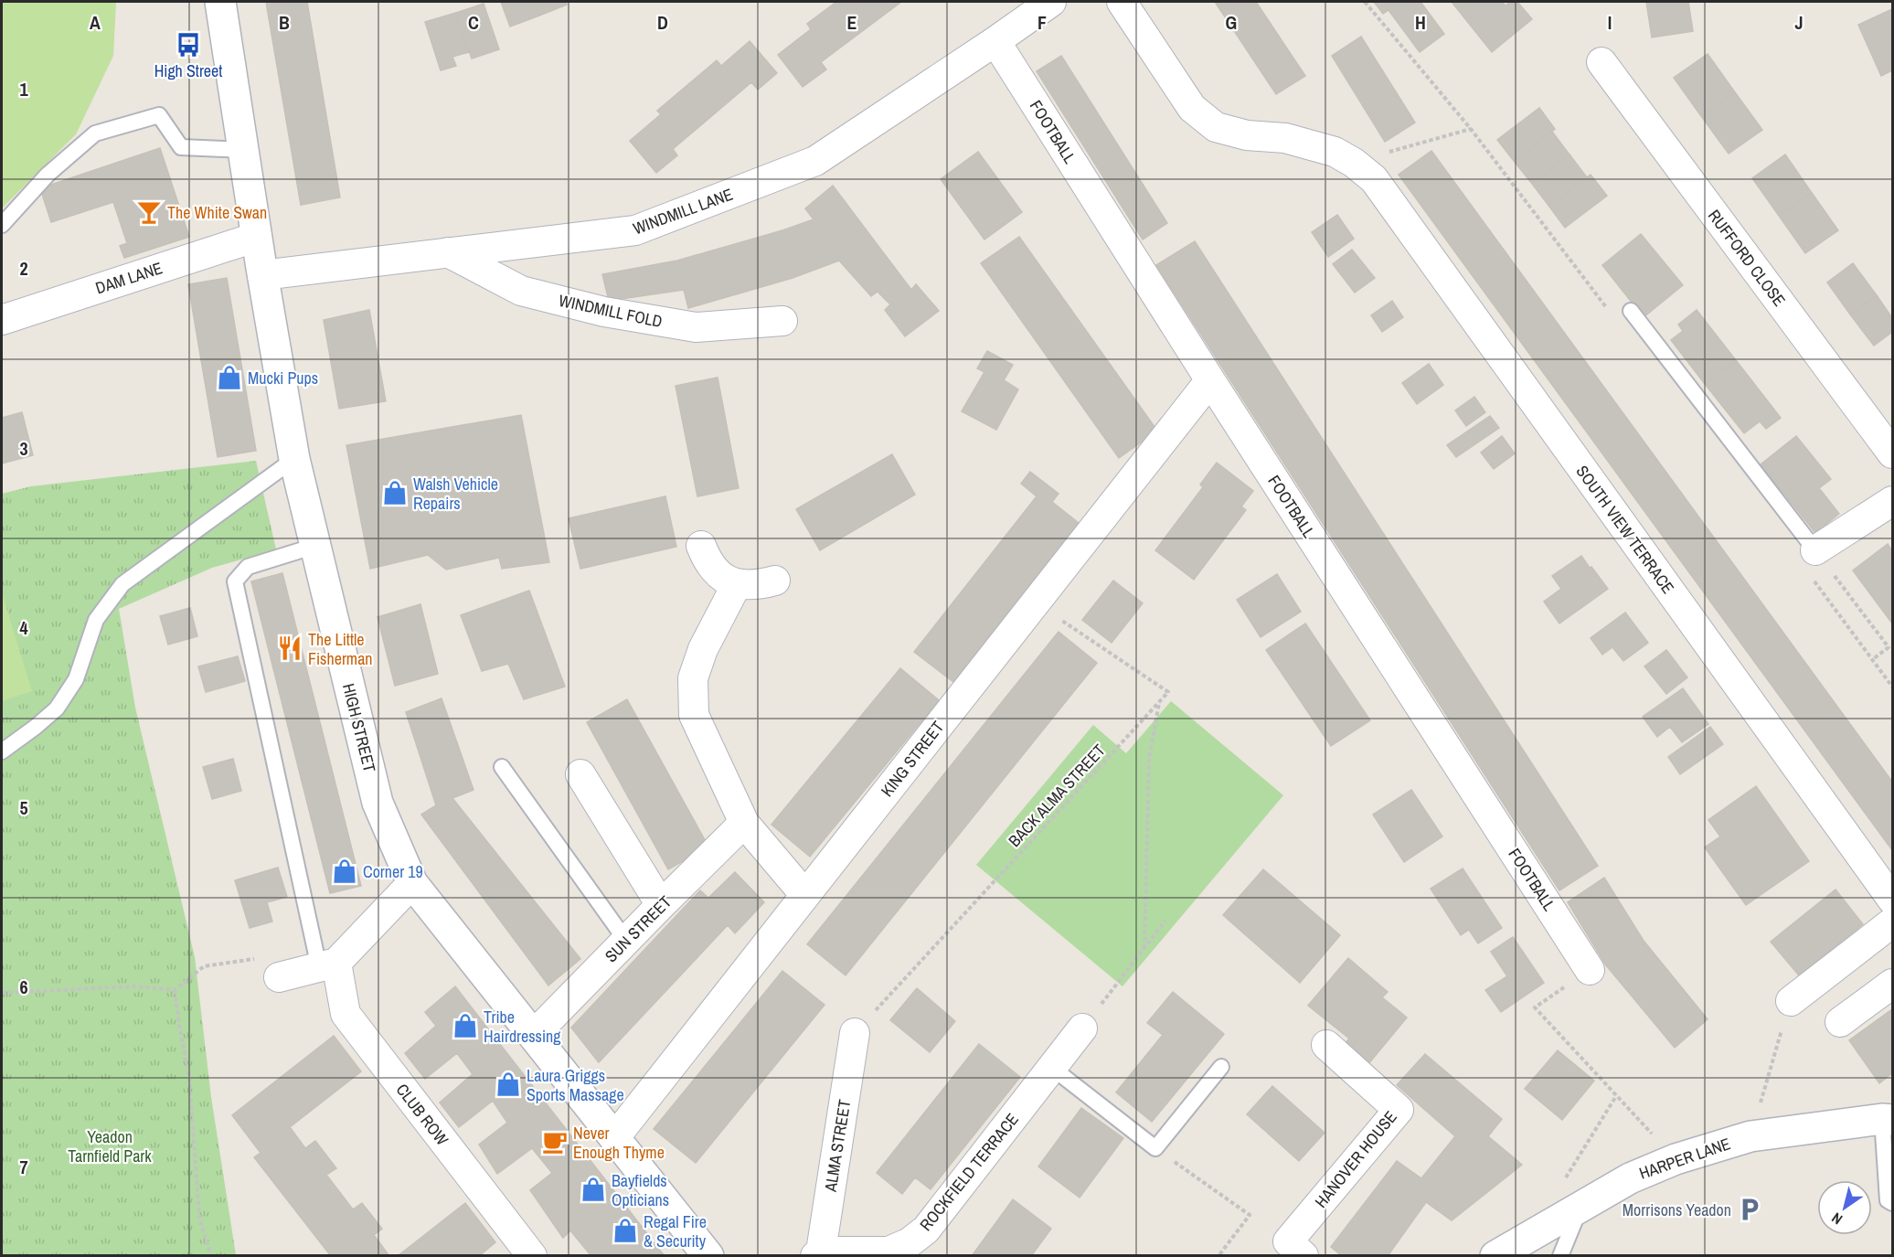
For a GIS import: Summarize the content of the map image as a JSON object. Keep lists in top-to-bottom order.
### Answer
{
  "streets": {
    "street": [
      "FOOTBALL",
      "WINDMILL LANE",
      "RUFFORD CLOSE",
      "DAM LANE",
      "WINDMILL FOLD",
      "SOUTH VIEW TERRACE",
      "HIGH STREET",
      "KING STREET",
      "SUN STREET",
      "CLUB ROW",
      "ALMA STREET",
      "HARPER LANE",
      "HANOVER HOUSE",
      "ROCKFIELD TERRACE"
    ],
    "path": ["BACK ALMA STREET"]
  },
  "crossings": [
    ["FOOTBALL", "WINDMILL LANE"],
    ["FOOTBALL", "KING STREET"],
    ["WINDMILL LANE", "WINDMILL FOLD"],
    ["WINDMILL LANE", "HIGH STREET"],
    ["DAM LANE", "HIGH STREET"],
    ["HIGH STREET", "KING STREET"],
    ["HIGH STREET", "SUN STREET"],
    ["BACK ALMA STREET", "ALMA STREET"],
    ["ALMA STREET", "ROCKFIELD TERRACE"]
  ],
  "parks": ["Yeadon Tarnfield Park"],
  "places": {
    "bus stop": ["High Street"],
    "bar": ["The White Swan"],
    "shop": [
      "Mucki Pups",
      "Walsh Vehicle Repairs",
      "Corner 19",
      "Tribe Hairdressing",
      "Laura Griggs Sports Massage",
      "Bayfields Opticians",
      "Regal Fire & Security"
    ],
    "restaurant": ["The Little Fisherman"],
    "cafe": ["Never Enough Thyme"],
    "parking": ["Morrisons Yeadon"]
  },
  "north": "bottom left",
  "grid": {
    "columns": [
      "A",
      "B",
      "C",
      "D",
      "E",
      "F",
      "G",
      "H",
      "I",
      "J"
    ],
    "rows": [
      "1",
      "2",
      "3",
      "4",
      "5",
      "6",
      "7"
    ]
  }
}
